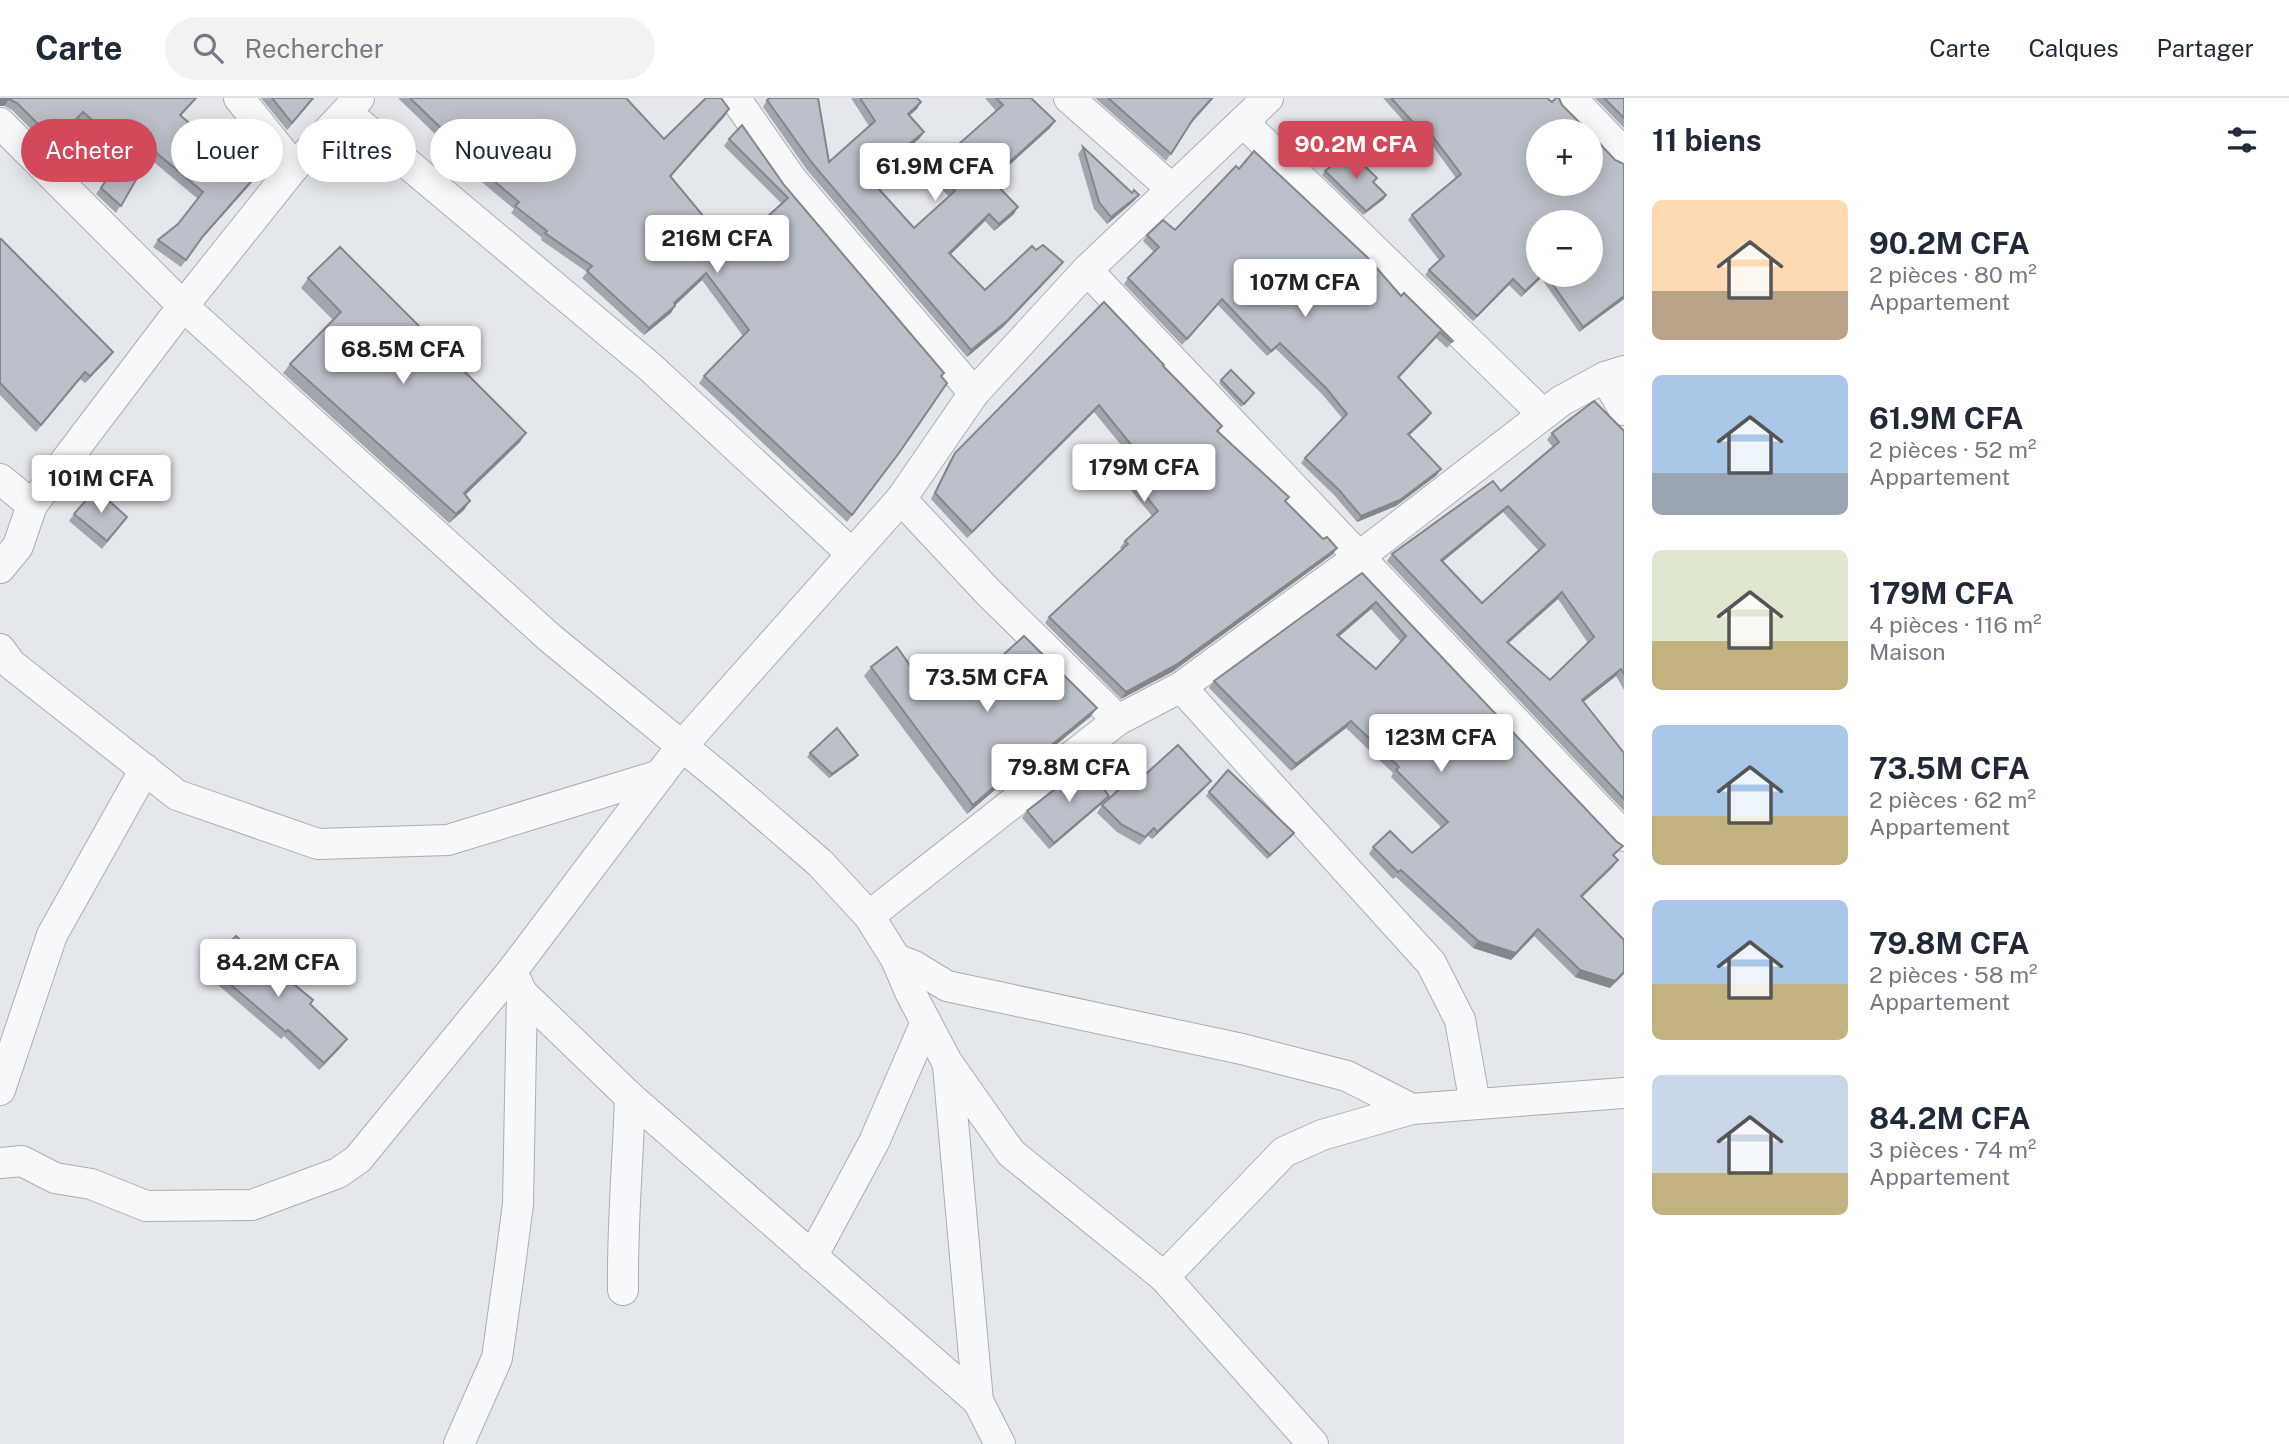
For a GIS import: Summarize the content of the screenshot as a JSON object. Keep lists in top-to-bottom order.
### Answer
{
  "page": {
    "header": "Carte",
    "search": "Rechercher",
    "nav": ["Carte", "Calques", "Partager"],
    "heading": "11 biens",
    "map_buttons": ["+", "−"],
    "chip": [
      "Acheter",
      "Louer",
      "Filtres",
      "Nouveau"
    ],
    "price": [
      "90.2M CFA",
      "61.9M CFA",
      "216M CFA",
      "107M CFA",
      "68.5M CFA",
      "179M CFA",
      "101M CFA",
      "73.5M CFA",
      "123M CFA",
      "79.8M CFA",
      "84.2M CFA"
    ],
    "list": [
      {
        "name": "90.2M CFA",
        "note": "2 pièces · 80 m² · Appartement"
      },
      {
        "name": "61.9M CFA",
        "note": "2 pièces · 52 m² · Appartement"
      },
      {
        "name": "179M CFA",
        "note": "4 pièces · 116 m² · Maison"
      },
      {
        "name": "73.5M CFA",
        "note": "2 pièces · 62 m² · Appartement"
      },
      {
        "name": "79.8M CFA",
        "note": "2 pièces · 58 m² · Appartement"
      },
      {
        "name": "84.2M CFA",
        "note": "3 pièces · 74 m² · Appartement"
      }
    ]
  }
}
